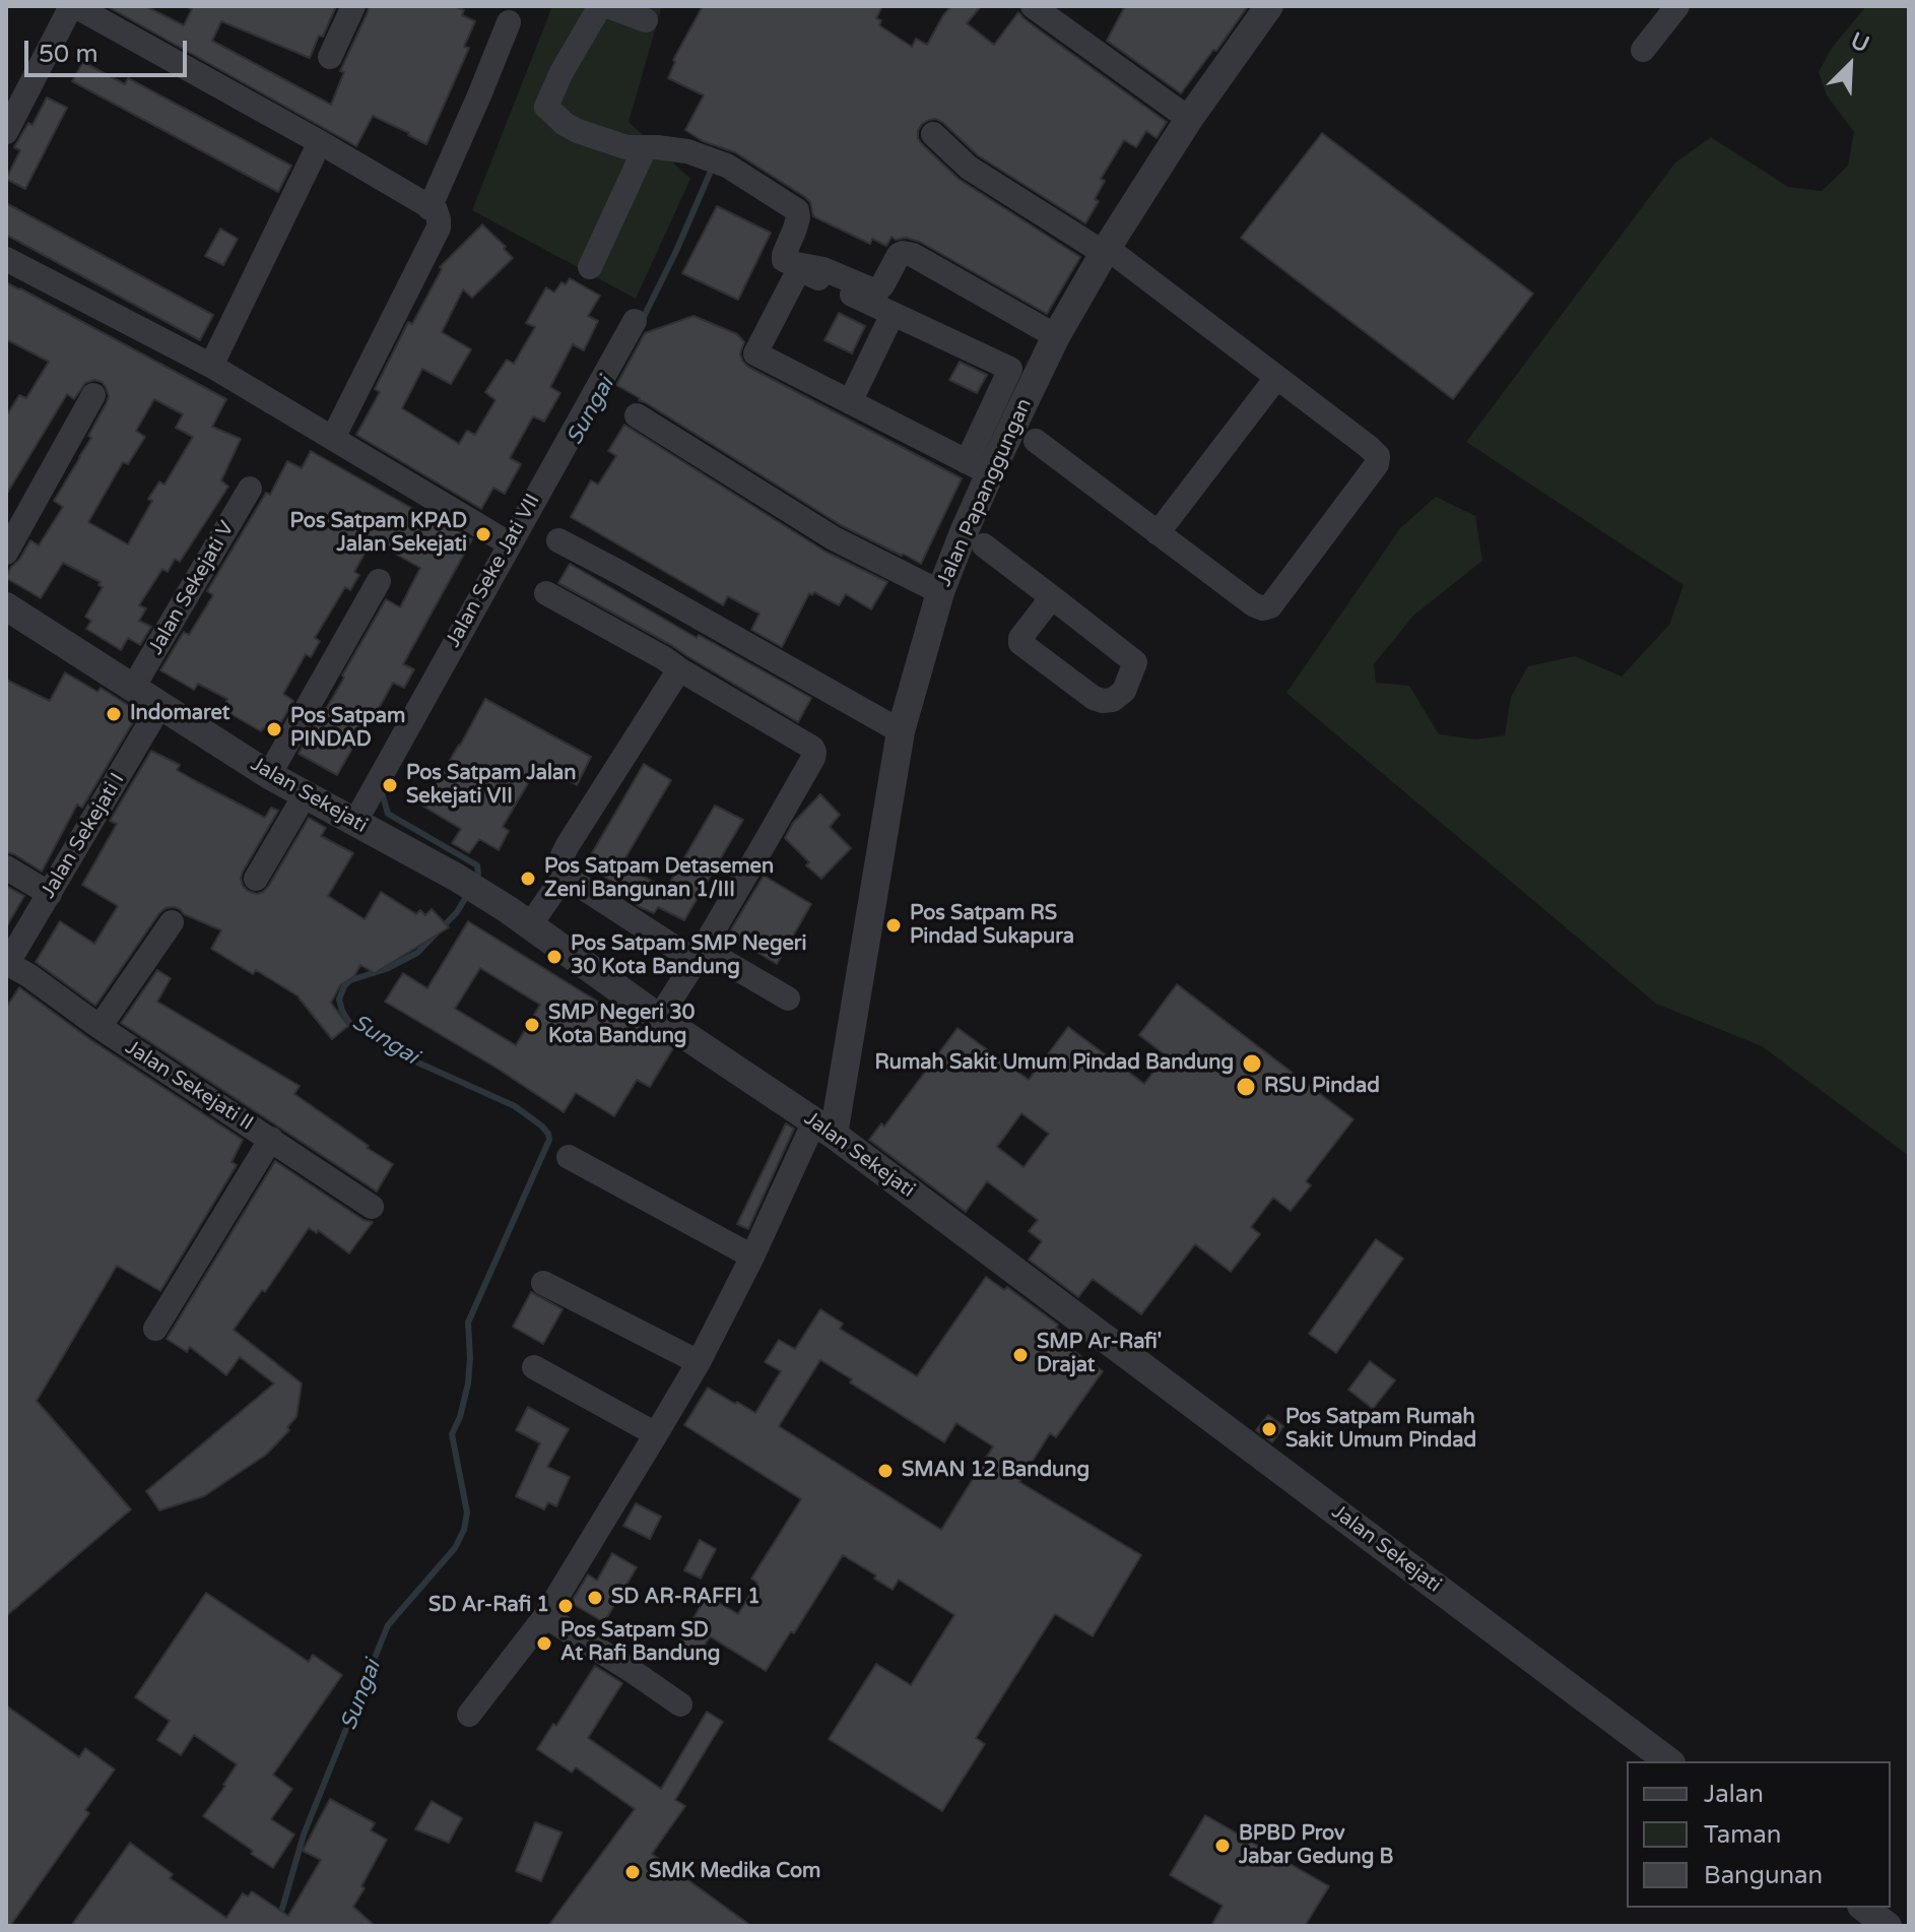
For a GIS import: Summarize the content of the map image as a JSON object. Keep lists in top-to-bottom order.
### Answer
{
  "streets": {
    "street": [
      "Jalan Papanggungan",
      "Jalan Seke Jati VII",
      "Jalan Sekejati V",
      "Jalan Sekejati",
      "Jalan Sekejati I",
      "Jalan Sekejati II"
    ]
  },
  "crossings": [
    ["Jalan Papanggungan", "Jalan Sekejati"],
    ["Jalan Seke Jati VII", "Jalan Sekejati"],
    ["Jalan Sekejati V", "Jalan Sekejati"],
    ["Jalan Sekejati", "Jalan Sekejati I"],
    ["Jalan Sekejati I", "Jalan Sekejati II"]
  ],
  "water": ["Sungai"],
  "places": [
    "Pos Satpam KPAD Jalan Sekejati",
    "Indomaret",
    "Pos Satpam PINDAD",
    "Pos Satpam Jalan Sekejati VII",
    "Pos Satpam Detasemen Zeni Bangunan 1/III",
    "Pos Satpam RS Pindad Sukapura",
    "Pos Satpam SMP Negeri 30 Kota Bandung",
    "SMP Negeri 30 Kota Bandung",
    "Rumah Sakit Umum Pindad Bandung",
    "RSU Pindad",
    "SMP Ar-Rafi' Drajat",
    "Pos Satpam Rumah Sakit Umum Pindad",
    "SMAN 12 Bandung",
    "SD AR-RAFFI 1",
    "SD Ar-Rafi 1",
    "Pos Satpam SD At Rafi Bandung",
    "BPBD Prov Jabar Gedung B",
    "SMK Medika Com"
  ],
  "legend": ["Jalan", "Taman", "Bangunan"],
  "scale_bar": "50 m",
  "north": "top right"
}
